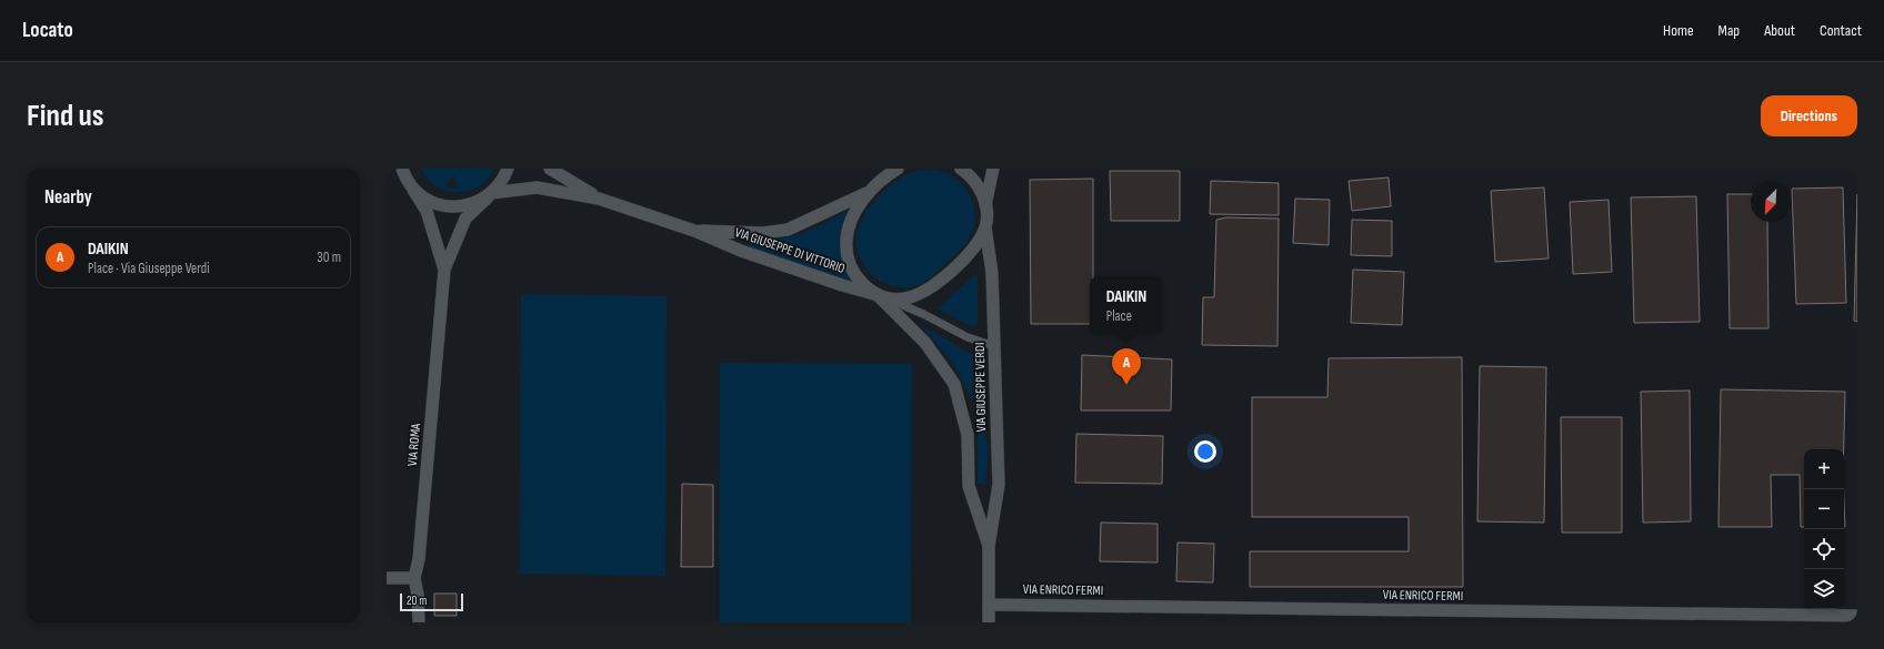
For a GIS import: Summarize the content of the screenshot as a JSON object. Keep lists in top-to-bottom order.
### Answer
{
  "streets": {
    "main road": [
      "VIA GIUSEPPE DI VITTORIO",
      "VIA GIUSEPPE VERDI",
      "VIA ROMA",
      "VIA ENRICO FERMI"
    ]
  },
  "crossings": [
    ["VIA GIUSEPPE DI VITTORIO", "VIA GIUSEPPE VERDI"],
    ["VIA GIUSEPPE DI VITTORIO", "VIA ROMA"],
    ["VIA GIUSEPPE VERDI", "VIA ENRICO FERMI"]
  ],
  "scale_bar": "20 m",
  "north": "bottom left",
  "page": {
    "header": "Locato",
    "nav": [
      "Home",
      "Map",
      "About",
      "Contact"
    ],
    "buttons": "Directions",
    "title": "Find us",
    "heading": "Nearby",
    "list": [
      {
        "mark": "A",
        "name": "DAIKIN",
        "note": "Place · Via Giuseppe Verdi",
        "value": "30 m"
      }
    ],
    "popup": ["DAIKIN", "Place"],
    "pins": "A",
    "map_buttons": ["+", "−"],
    "scale": "20 m"
  }
}
